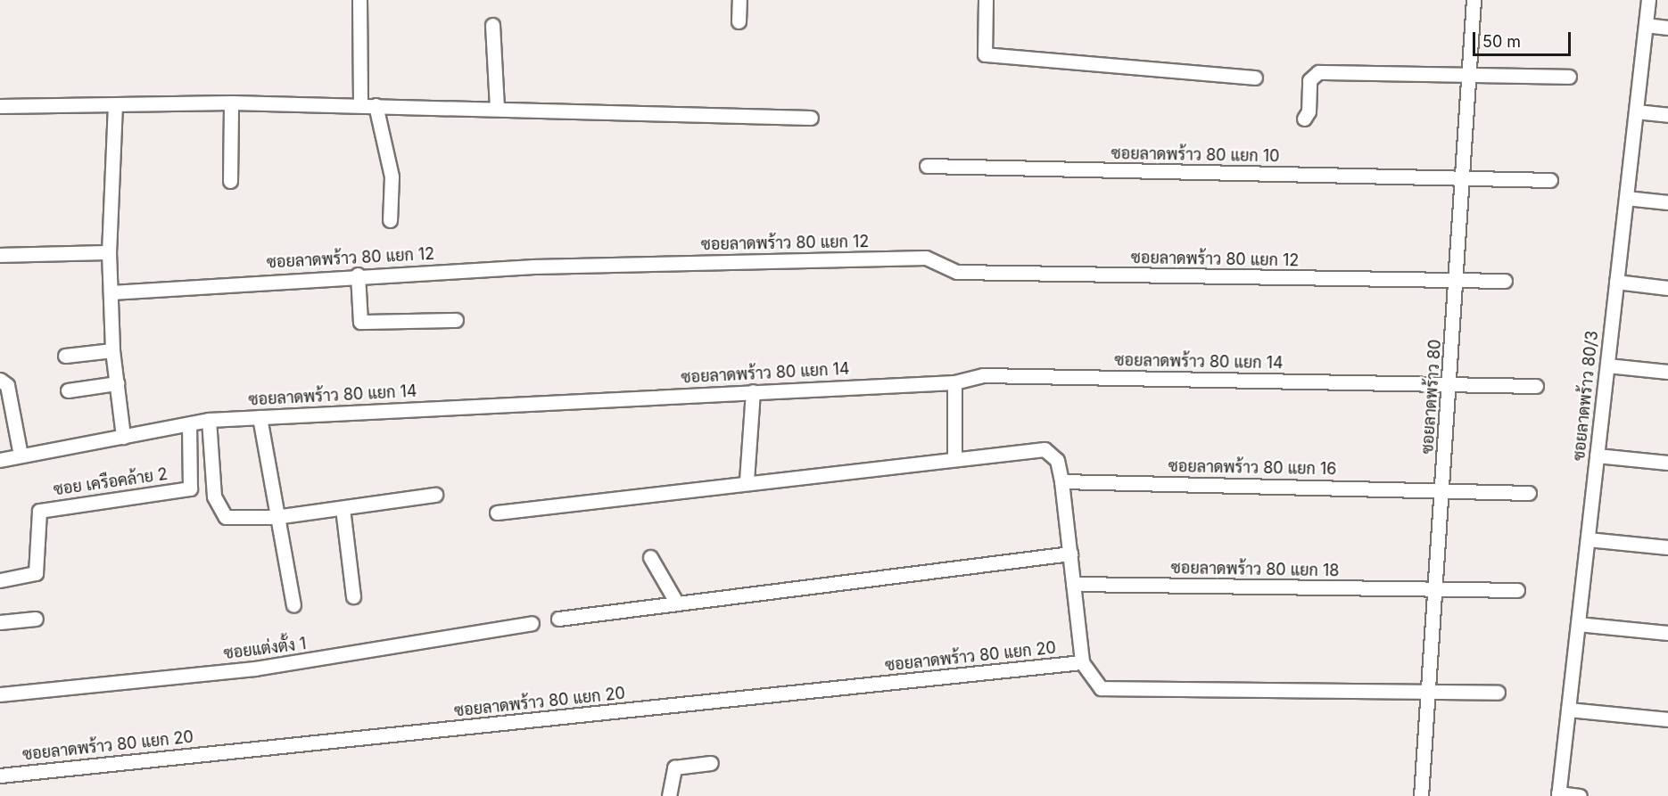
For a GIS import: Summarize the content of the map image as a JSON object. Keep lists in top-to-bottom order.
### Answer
{
  "streets": {
    "street": [
      "ซอยลาดพร้าว 80 แยก 10",
      "ซอยลาดพร้าว 80 แยก 12",
      "ซอยลาดพร้าว 80 แยก 14",
      "ซอยลาดพร้าว 80/3",
      "ซอยลาดพร้าว 80",
      "ซอยลาดพร้าว 80 แยก 16",
      "ซอย เครือคล้าย 2",
      "ซอยลาดพร้าว 80 แยก 18",
      "ซอยแต่งตั้ง 1",
      "ซอยลาดพร้าว 80 แยก 20"
    ]
  },
  "crossings": [
    ["ซอยลาดพร้าว 80 แยก 10", "ซอยลาดพร้าว 80"],
    ["ซอยลาดพร้าว 80 แยก 12", "ซอยลาดพร้าว 80"],
    ["ซอยลาดพร้าว 80 แยก 14", "ซอยลาดพร้าว 80"],
    ["ซอยลาดพร้าว 80 แยก 14", "ซอย เครือคล้าย 2"],
    ["ซอยลาดพร้าว 80", "ซอยลาดพร้าว 80 แยก 16"],
    ["ซอยลาดพร้าว 80", "ซอยลาดพร้าว 80 แยก 18"]
  ],
  "scale_bar": "50 m"
}
